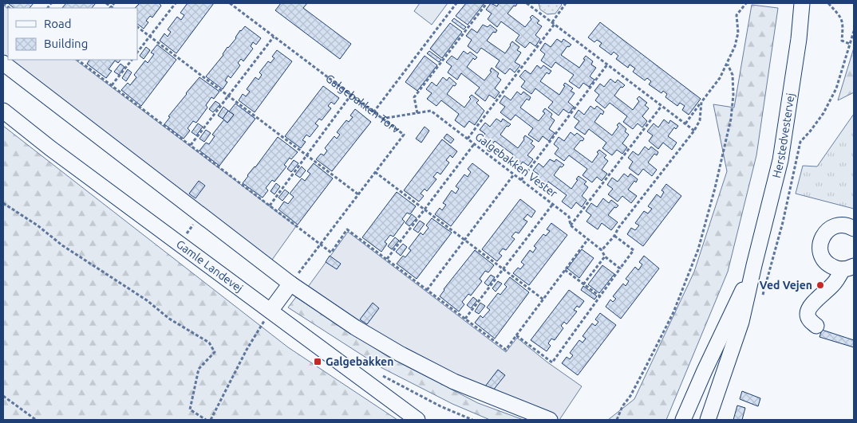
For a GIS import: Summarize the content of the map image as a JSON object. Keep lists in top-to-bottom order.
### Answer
{
  "streets": {
    "street": ["Herstedvestervej", "Gamle Landevej"],
    "path": ["Galgebakken Torv", "Galgebakken Vester"]
  },
  "crossings": [
    ["Galgebakken Torv", "Galgebakken Vester"]
  ],
  "places": {
    "other": ["Ved Vejen"],
    "transit": ["Galgebakken"]
  },
  "legend": ["Road", "Building"]
}
